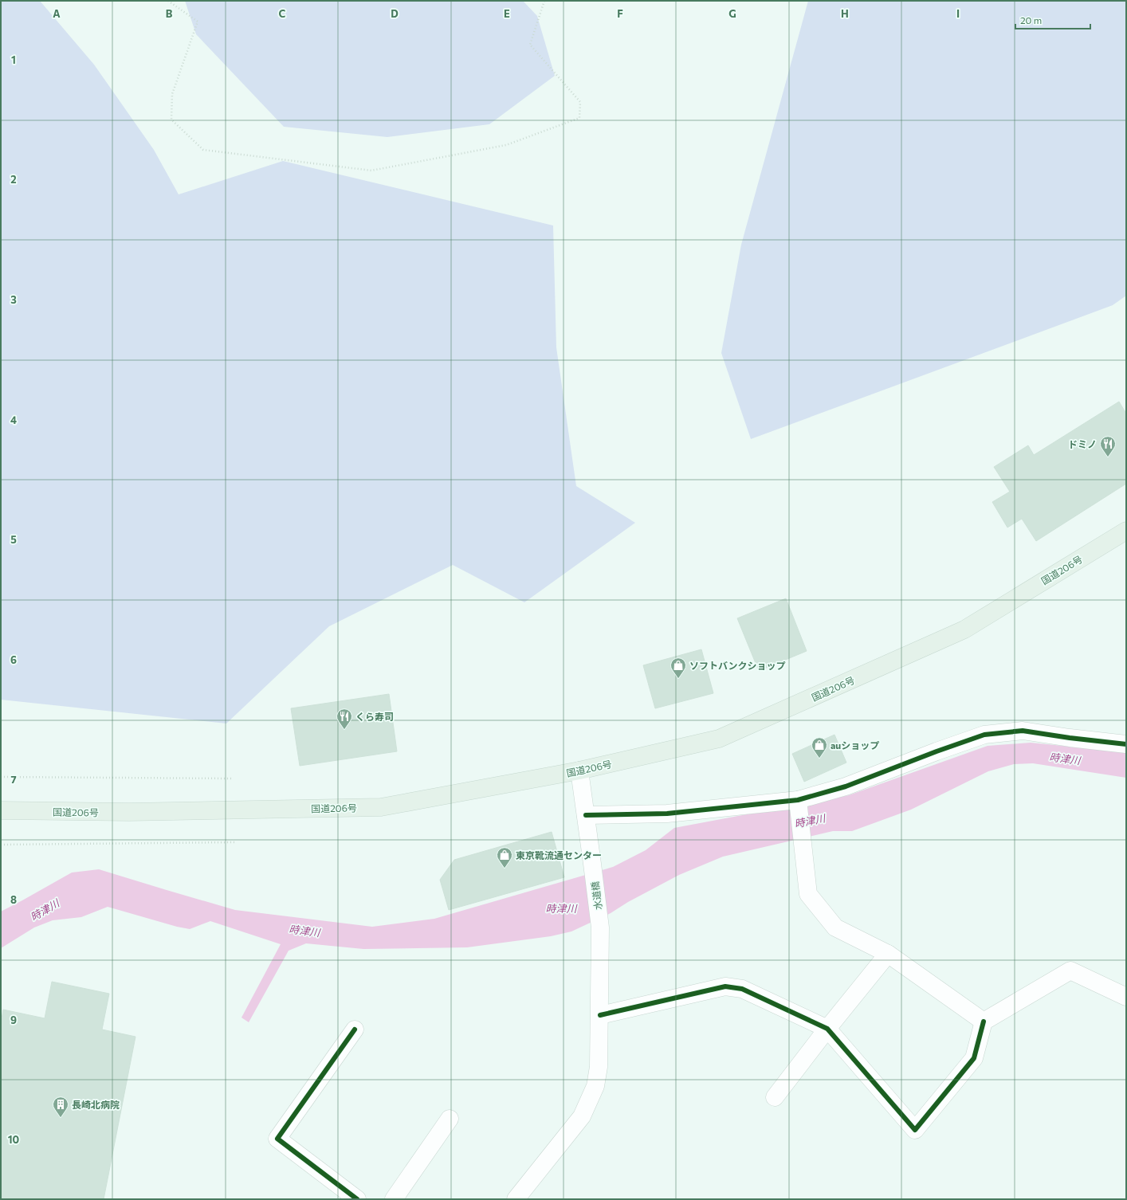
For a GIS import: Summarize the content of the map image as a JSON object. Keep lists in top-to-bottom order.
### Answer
{
  "streets": {
    "highway": ["国道206号"],
    "street": ["水道橋"]
  },
  "crossings": [
    ["国道206号", "水道橋"]
  ],
  "water": ["時津川"],
  "places": {
    "restaurant": ["ドミノ", "くら寿司"],
    "shop": ["ソフトバンクショップ", "auショップ", "東京靴流通センター"],
    "building": ["長崎北病院"]
  },
  "scale_bar": "20 m",
  "grid": {
    "columns": [
      "A",
      "B",
      "C",
      "D",
      "E",
      "F",
      "G",
      "H",
      "I"
    ],
    "rows": [
      "1",
      "2",
      "3",
      "4",
      "5",
      "6",
      "7",
      "8",
      "9",
      "10"
    ]
  }
}
